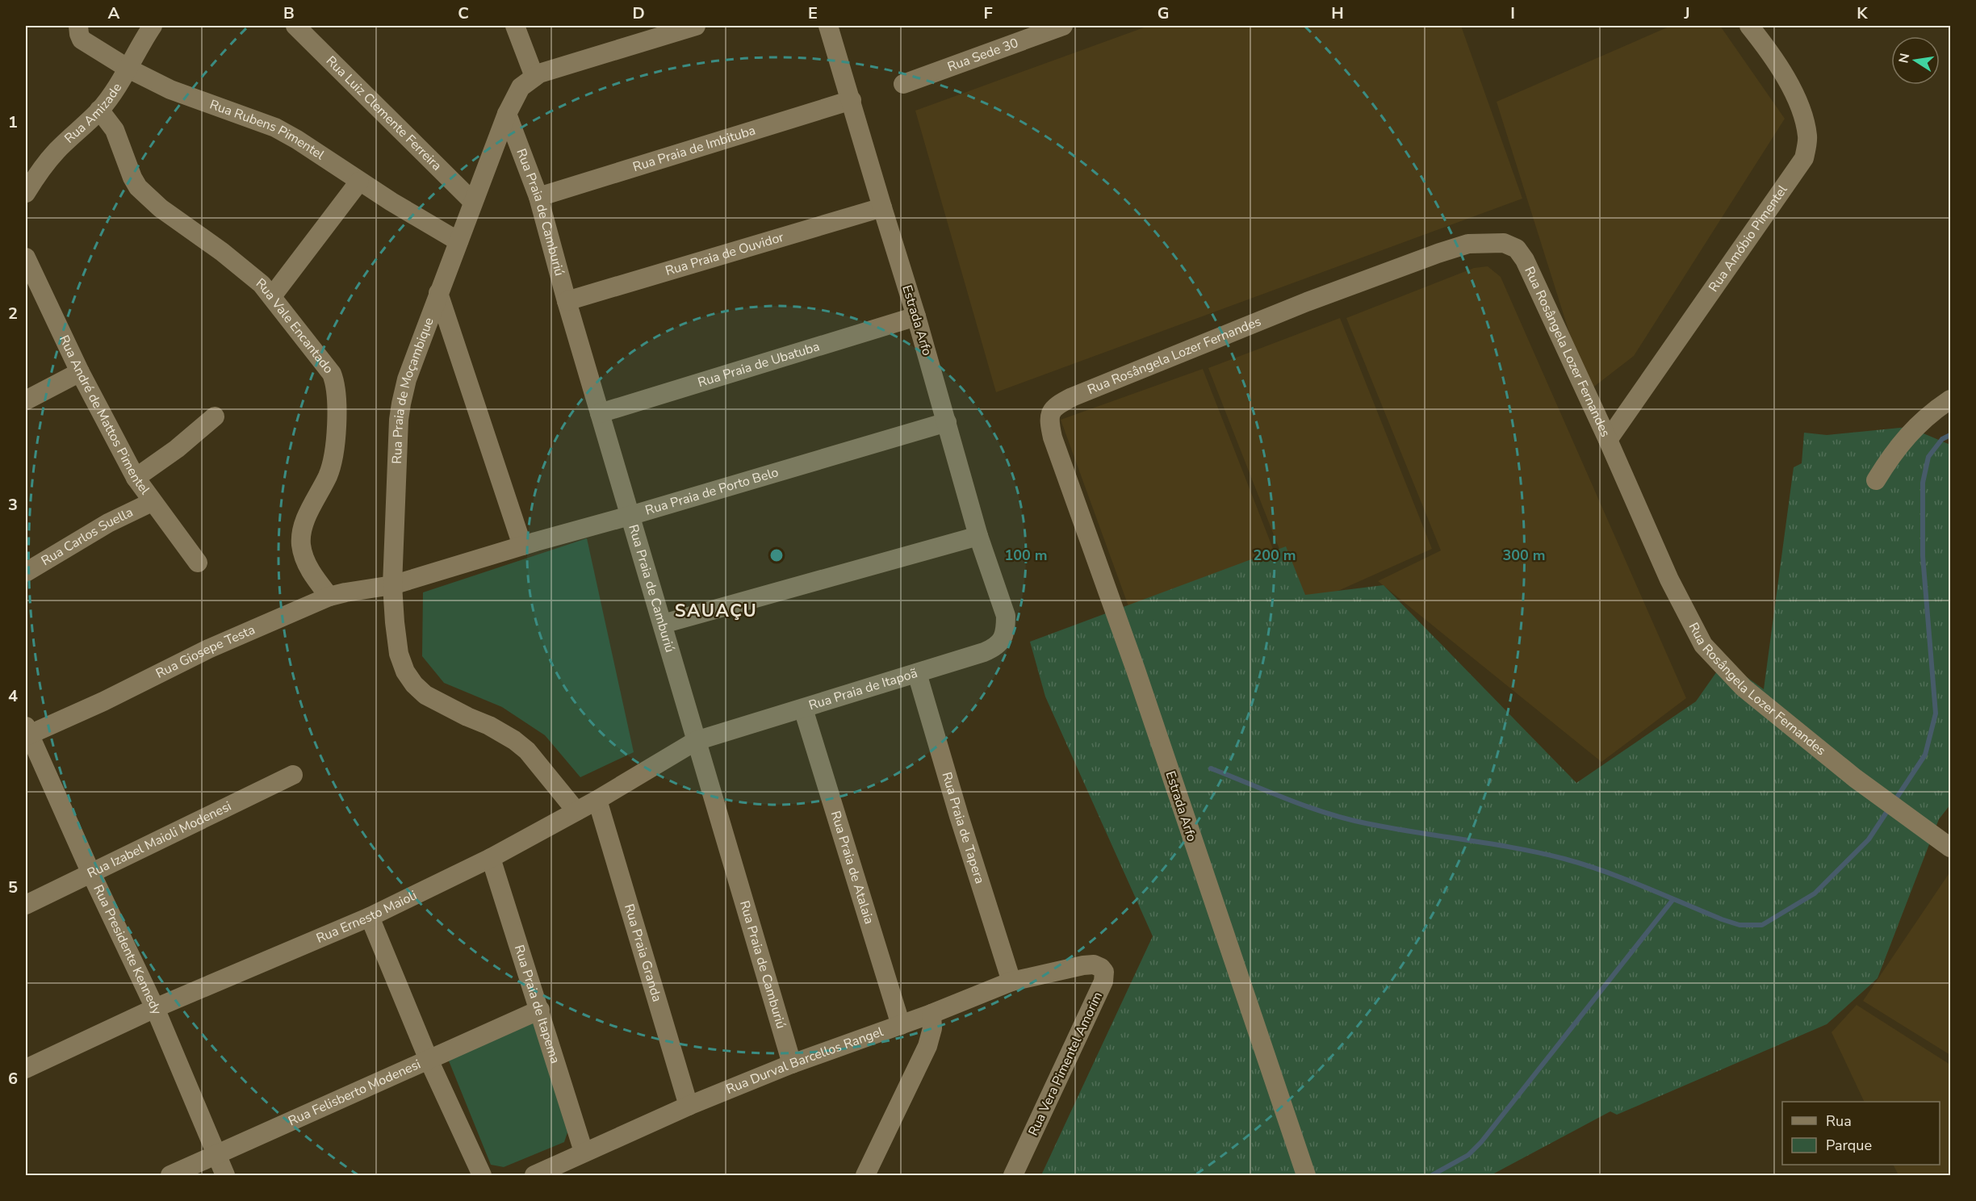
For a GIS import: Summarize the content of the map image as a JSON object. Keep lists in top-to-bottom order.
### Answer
{
  "streets": {
    "street": [
      "Rua Sede 30",
      "Rua Amizade",
      "Rua Luiz Clemente Ferreira",
      "Rua Rubens Pimentel",
      "Rua Praia de Imbituba",
      "Rua Praia de Camburiú",
      "Rua Amóbio Pimentel",
      "Rua Praia de Ouvidor",
      "Estrada Arfo",
      "Rua Vale Encantado",
      "Rua Rosângela Lozer Fernandes",
      "Rua Praia de Ubatuba",
      "Rua Praia de Moçambique",
      "Rua André de Mattos Pimentel",
      "Rua Praia de Porto Belo",
      "Rua Carlos Suella",
      "Rua Giosepe Testa",
      "Rua Praia de Itapoã",
      "Rua Praia de Tapera",
      "Rua Izabel Maioli Modenesi",
      "Rua Praia de Atalaia",
      "Rua Ernesto Maioli",
      "Rua Presidente Kennedy",
      "Rua Praia Granda",
      "Rua Praia de Itapema",
      "Rua Durval Barcellos Rangel",
      "Rua Vera Pimentel Amorim",
      "Rua Felisberto Modenesi"
    ]
  },
  "crossings": [
    ["Rua Amizade", "Rua Rubens Pimentel"],
    ["Rua Amizade", "Rua Vale Encantado"],
    ["Rua Luiz Clemente Ferreira", "Rua Praia de Moçambique"],
    ["Rua Rubens Pimentel", "Rua Praia de Moçambique"],
    ["Rua Praia de Imbituba", "Rua Praia de Camburiú"],
    ["Rua Praia de Imbituba", "Estrada Arfo"],
    ["Rua Praia de Camburiú", "Rua Praia de Ouvidor"],
    ["Rua Praia de Camburiú", "Rua Praia de Ubatuba"],
    ["Rua Praia de Camburiú", "Rua Praia de Moçambique"],
    ["Rua Praia de Camburiú", "Rua Praia de Porto Belo"],
    ["Rua Praia de Camburiú", "Rua Praia de Itapoã"],
    ["Rua Praia de Camburiú", "Rua Ernesto Maioli"],
    ["Rua Praia de Camburiú", "Rua Durval Barcellos Rangel"],
    ["Rua Amóbio Pimentel", "Rua Rosângela Lozer Fernandes"],
    ["Rua Praia de Ouvidor", "Estrada Arfo"],
    ["Estrada Arfo", "Rua Rosângela Lozer Fernandes"],
    ["Estrada Arfo", "Rua Praia de Ubatuba"],
    ["Estrada Arfo", "Rua Praia de Porto Belo"],
    ["Estrada Arfo", "Rua Praia de Itapoã"],
    ["Rua Vale Encantado", "Rua Giosepe Testa"],
    ["Rua Praia de Moçambique", "Rua Praia de Porto Belo"],
    ["Rua Praia de Moçambique", "Rua Giosepe Testa"],
    ["Rua Praia de Moçambique", "Rua Ernesto Maioli"],
    ["Rua André de Mattos Pimentel", "Rua Carlos Suella"],
    ["Rua Praia de Porto Belo", "Rua Giosepe Testa"],
    ["Rua Giosepe Testa", "Rua Presidente Kennedy"],
    ["Rua Praia de Itapoã", "Rua Praia de Tapera"],
    ["Rua Praia de Itapoã", "Rua Praia de Atalaia"],
    ["Rua Praia de Itapoã", "Rua Ernesto Maioli"],
    ["Rua Praia de Tapera", "Rua Durval Barcellos Rangel"],
    ["Rua Izabel Maioli Modenesi", "Rua Presidente Kennedy"],
    ["Rua Praia de Atalaia", "Rua Durval Barcellos Rangel"],
    ["Rua Ernesto Maioli", "Rua Presidente Kennedy"],
    ["Rua Ernesto Maioli", "Rua Praia Granda"],
    ["Rua Ernesto Maioli", "Rua Praia de Itapema"],
    ["Rua Presidente Kennedy", "Rua Felisberto Modenesi"],
    ["Rua Praia Granda", "Rua Durval Barcellos Rangel"],
    ["Rua Praia de Itapema", "Rua Durval Barcellos Rangel"],
    ["Rua Praia de Itapema", "Rua Felisberto Modenesi"],
    ["Rua Durval Barcellos Rangel", "Rua Vera Pimentel Amorim"]
  ],
  "districts": ["SAUAÇU"],
  "legend": ["Rua", "Parque"],
  "north": "left",
  "grid": {
    "columns": [
      "A",
      "B",
      "C",
      "D",
      "E",
      "F",
      "G",
      "H",
      "I",
      "J",
      "K"
    ],
    "rows": [
      "1",
      "2",
      "3",
      "4",
      "5",
      "6"
    ]
  },
  "rings": ["100 m", "200 m", "300 m"]
}
